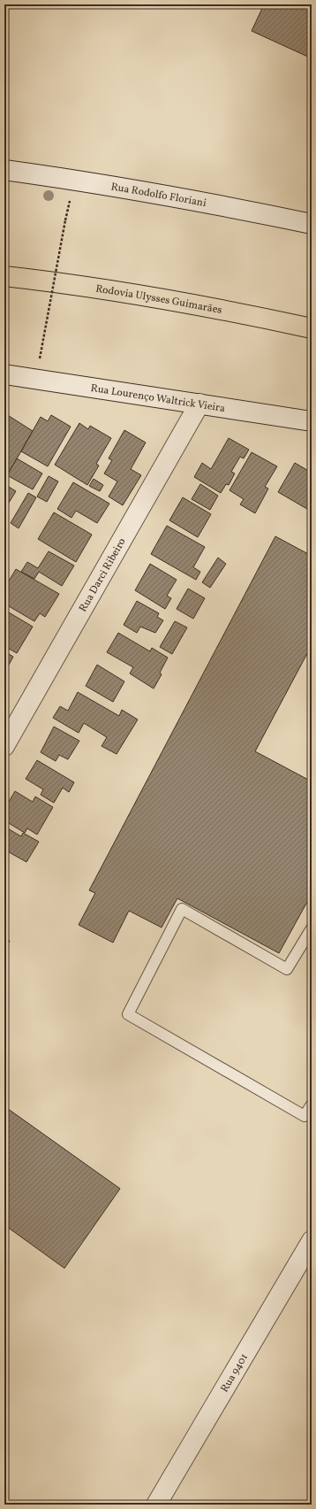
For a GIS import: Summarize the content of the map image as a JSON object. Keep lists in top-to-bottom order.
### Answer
{
  "streets": {
    "highway": ["Rodovia Ulysses Guimarães"],
    "street": [
      "Rua Rodolfo Floriani",
      "Rua Lourenço Waltrick Vieira",
      "Rua Darci Ribeiro",
      "Rua 9401"
    ]
  },
  "crossings": [
    ["Rua Lourenço Waltrick Vieira", "Rua Darci Ribeiro"]
  ]
}
